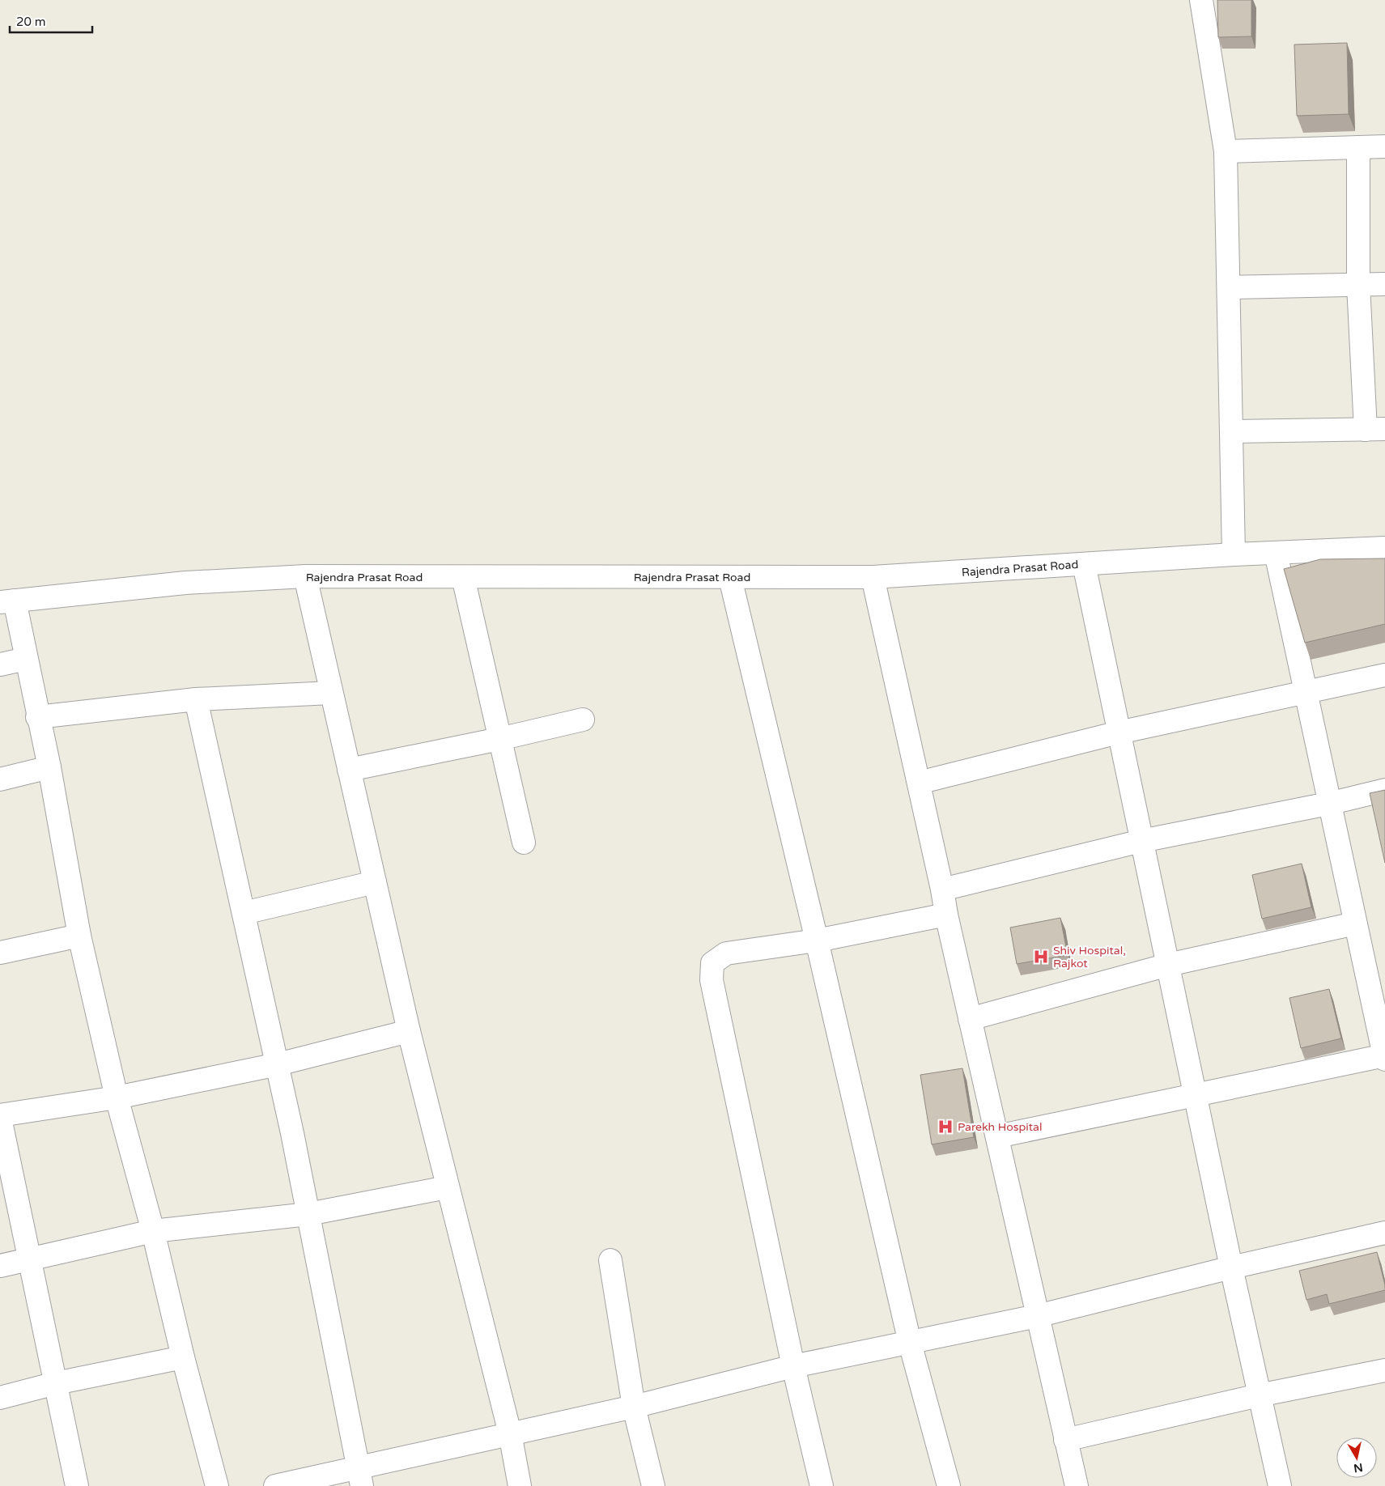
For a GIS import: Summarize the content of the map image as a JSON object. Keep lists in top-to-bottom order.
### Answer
{
  "streets": {
    "street": ["Rajendra Prasat Road"]
  },
  "places": {
    "hospital": ["Shiv Hospital, Rajkot", "Parekh Hospital"]
  },
  "scale_bar": "20 m",
  "north": "bottom"
}
